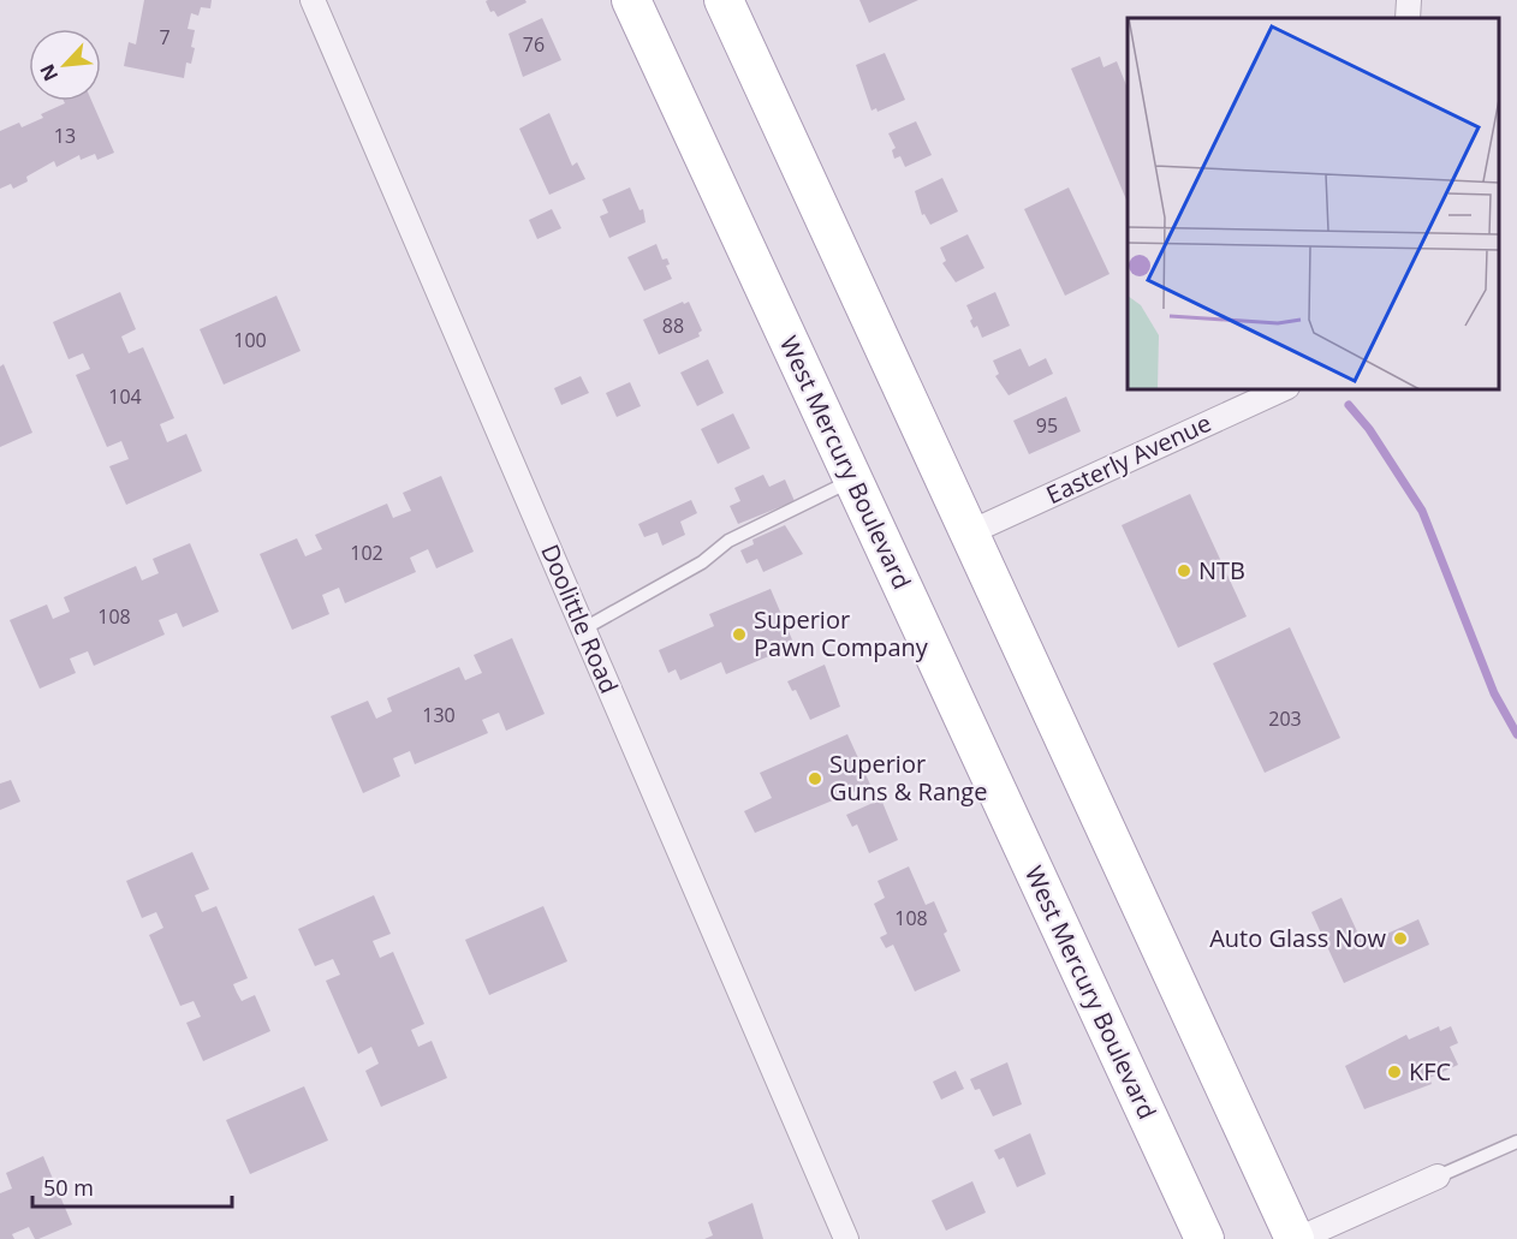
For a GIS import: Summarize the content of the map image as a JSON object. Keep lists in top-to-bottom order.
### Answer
{
  "streets": {
    "main road": ["West Mercury Boulevard"],
    "street": ["Easterly Avenue", "Doolittle Road"]
  },
  "places": [
    "NTB",
    "Superior Pawn Company",
    "Superior Guns & Range",
    "Auto Glass Now",
    "KFC"
  ],
  "house_numbers": [
    "7",
    "76",
    "13",
    "88",
    "100",
    "104",
    "95",
    "102",
    "108",
    "130",
    "203",
    "108"
  ],
  "scale_bar": "50 m",
  "north": "bottom left"
}
